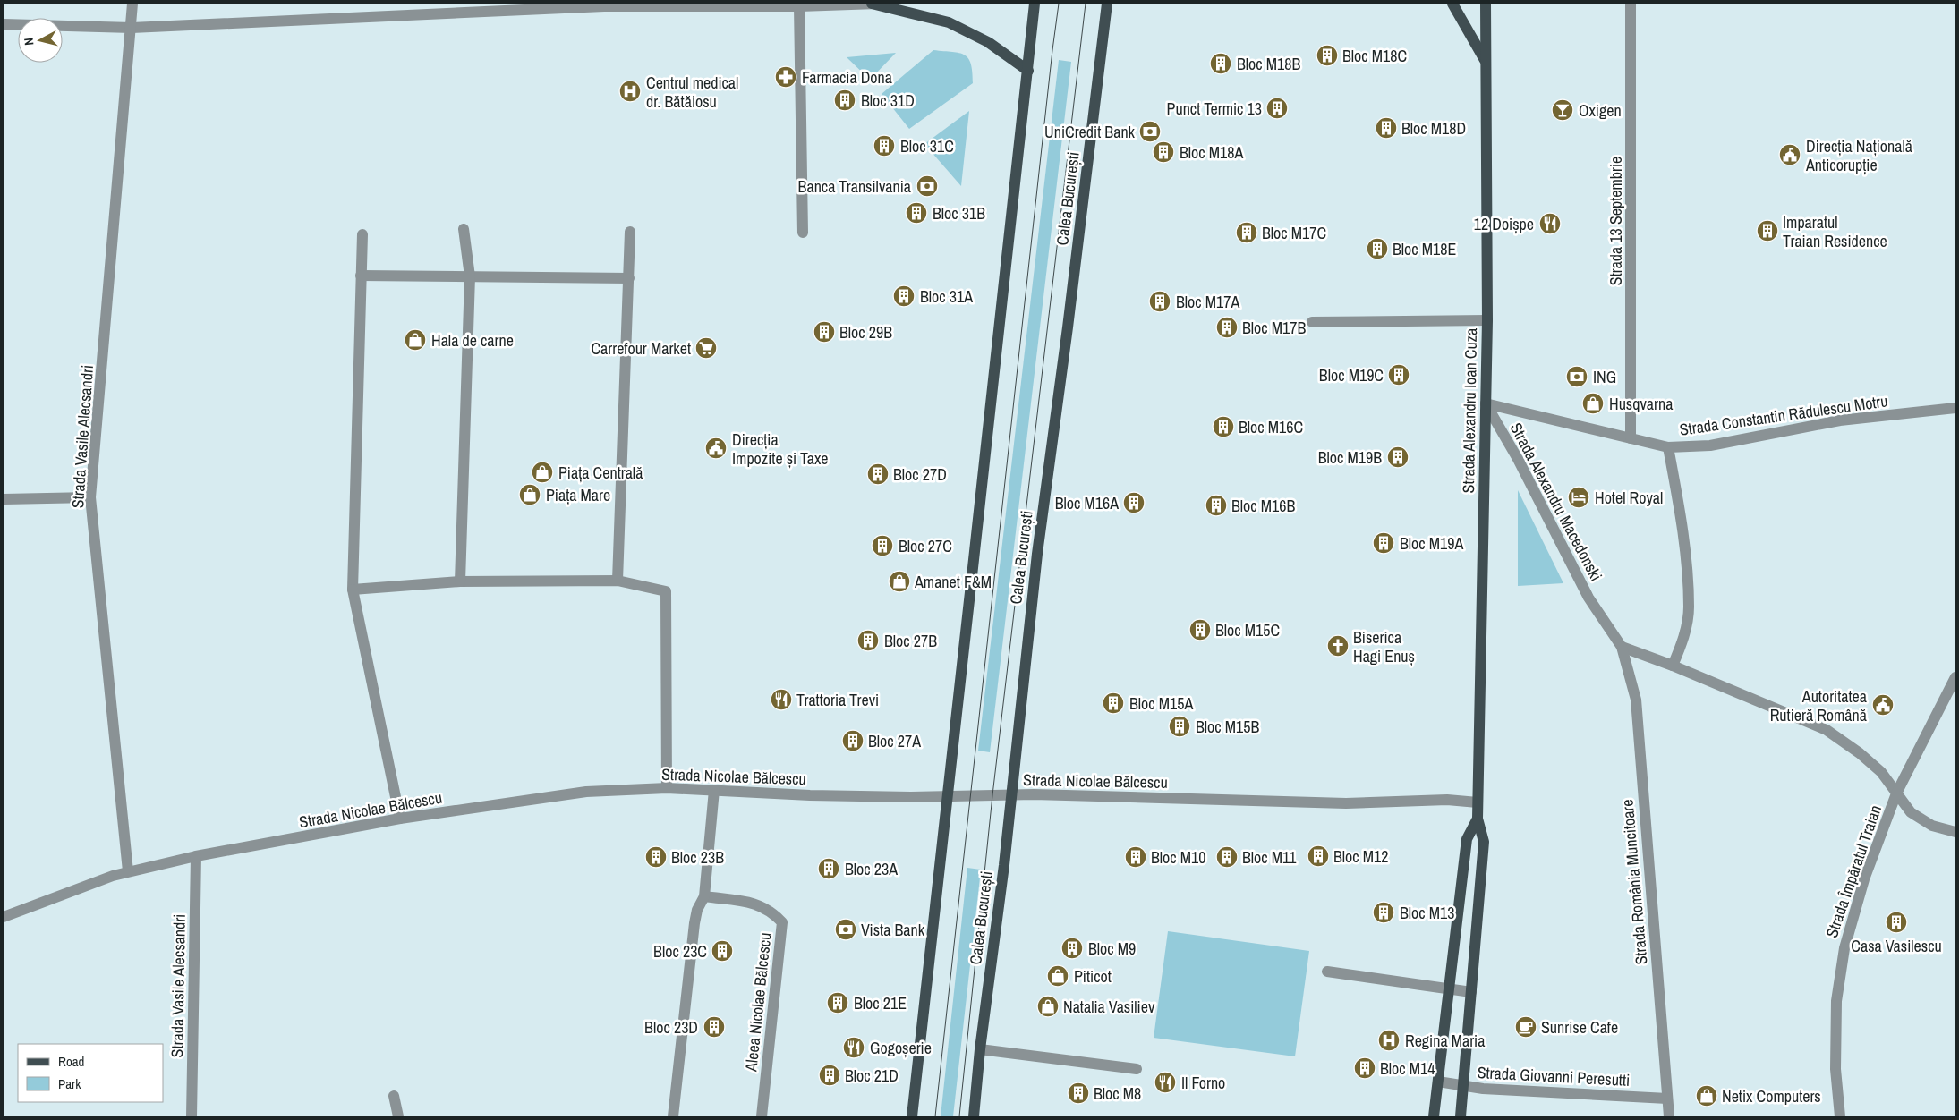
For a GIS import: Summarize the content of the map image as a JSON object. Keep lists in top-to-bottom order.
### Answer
{
  "streets": {
    "main road": ["Calea București", "Strada Alexandru Ioan Cuza"],
    "street": [
      "Strada 13 Septembrie",
      "Strada Constantin Rădulescu Motru",
      "Strada Vasile Alecsandri",
      "Strada Alexandru Macedonski",
      "Strada Nicolae Bălcescu",
      "Strada Împăratul Traian",
      "Strada România Muncitoare",
      "Aleea Nicolae Bălcescu",
      "Strada Giovanni Peresutti"
    ]
  },
  "crossings": [
    ["Calea București", "Strada Nicolae Bălcescu"],
    ["Strada 13 Septembrie", "Strada Constantin Rădulescu Motru"],
    ["Strada Alexandru Ioan Cuza", "Strada Constantin Rădulescu Motru"],
    ["Strada Alexandru Ioan Cuza", "Strada Alexandru Macedonski"],
    ["Strada Alexandru Ioan Cuza", "Strada Nicolae Bălcescu"],
    ["Strada Alexandru Ioan Cuza", "Strada Giovanni Peresutti"],
    ["Strada Constantin Rădulescu Motru", "Strada Alexandru Macedonski"],
    ["Strada Vasile Alecsandri", "Strada Nicolae Bălcescu"],
    ["Strada Alexandru Macedonski", "Strada România Muncitoare"],
    ["Strada România Muncitoare", "Strada Giovanni Peresutti"]
  ],
  "places": {
    "building": [
      "Bloc M18C",
      "Bloc M18B",
      "Bloc 31D",
      "Punct Termic 13",
      "Bloc M18D",
      "Bloc 31C",
      "Bloc M18A",
      "Bloc 31B",
      "Imparatul Traian Residence",
      "Bloc M17C",
      "Bloc M18E",
      "Bloc 31A",
      "Bloc M17A",
      "Bloc M17B",
      "Bloc 29B",
      "Bloc M19C",
      "Bloc M16C",
      "Bloc M19B",
      "Bloc 27D",
      "Bloc M16A",
      "Bloc M16B",
      "Bloc M19A",
      "Bloc 27C",
      "Bloc M15C",
      "Bloc 27B",
      "Bloc M15A",
      "Bloc M15B",
      "Bloc 27A",
      "Bloc M12",
      "Bloc 23B",
      "Bloc M10",
      "Bloc M11",
      "Bloc 23A",
      "Bloc M13",
      "Casa Vasilescu",
      "Bloc M9",
      "Bloc 23C",
      "Bloc 21E",
      "Bloc 23D",
      "Bloc M14",
      "Bloc 21D",
      "Bloc M8"
    ],
    "pharmacy": ["Farmacia Dona"],
    "hospital": ["Centrul medical dr. Bătăiosu", "Regina Maria"],
    "bar": ["Oxigen"],
    "bank": [
      "UniCredit Bank",
      "Banca Transilvania",
      "ING",
      "Vista Bank"
    ],
    "public building": ["Direcția Națională Anticorupție", "Direcția Impozite și Taxe", "Autoritatea Rutieră Română"],
    "restaurant": [
      "12 Doișpe",
      "Trattoria Trevi",
      "Gogoșerie",
      "Il Forno"
    ],
    "shop": [
      "Hala de carne",
      "Husqvarna",
      "Piața Centrală",
      "Piața Mare",
      "Amanet F&M",
      "Piticot",
      "Natalia Vasiliev",
      "Netix Computers"
    ],
    "supermarket": ["Carrefour Market"],
    "hotel": ["Hotel Royal"],
    "church": ["Biserica Hagi Enuș"],
    "cafe": ["Sunrise Cafe"]
  },
  "legend": ["Road", "Park"],
  "north": "left"
}
